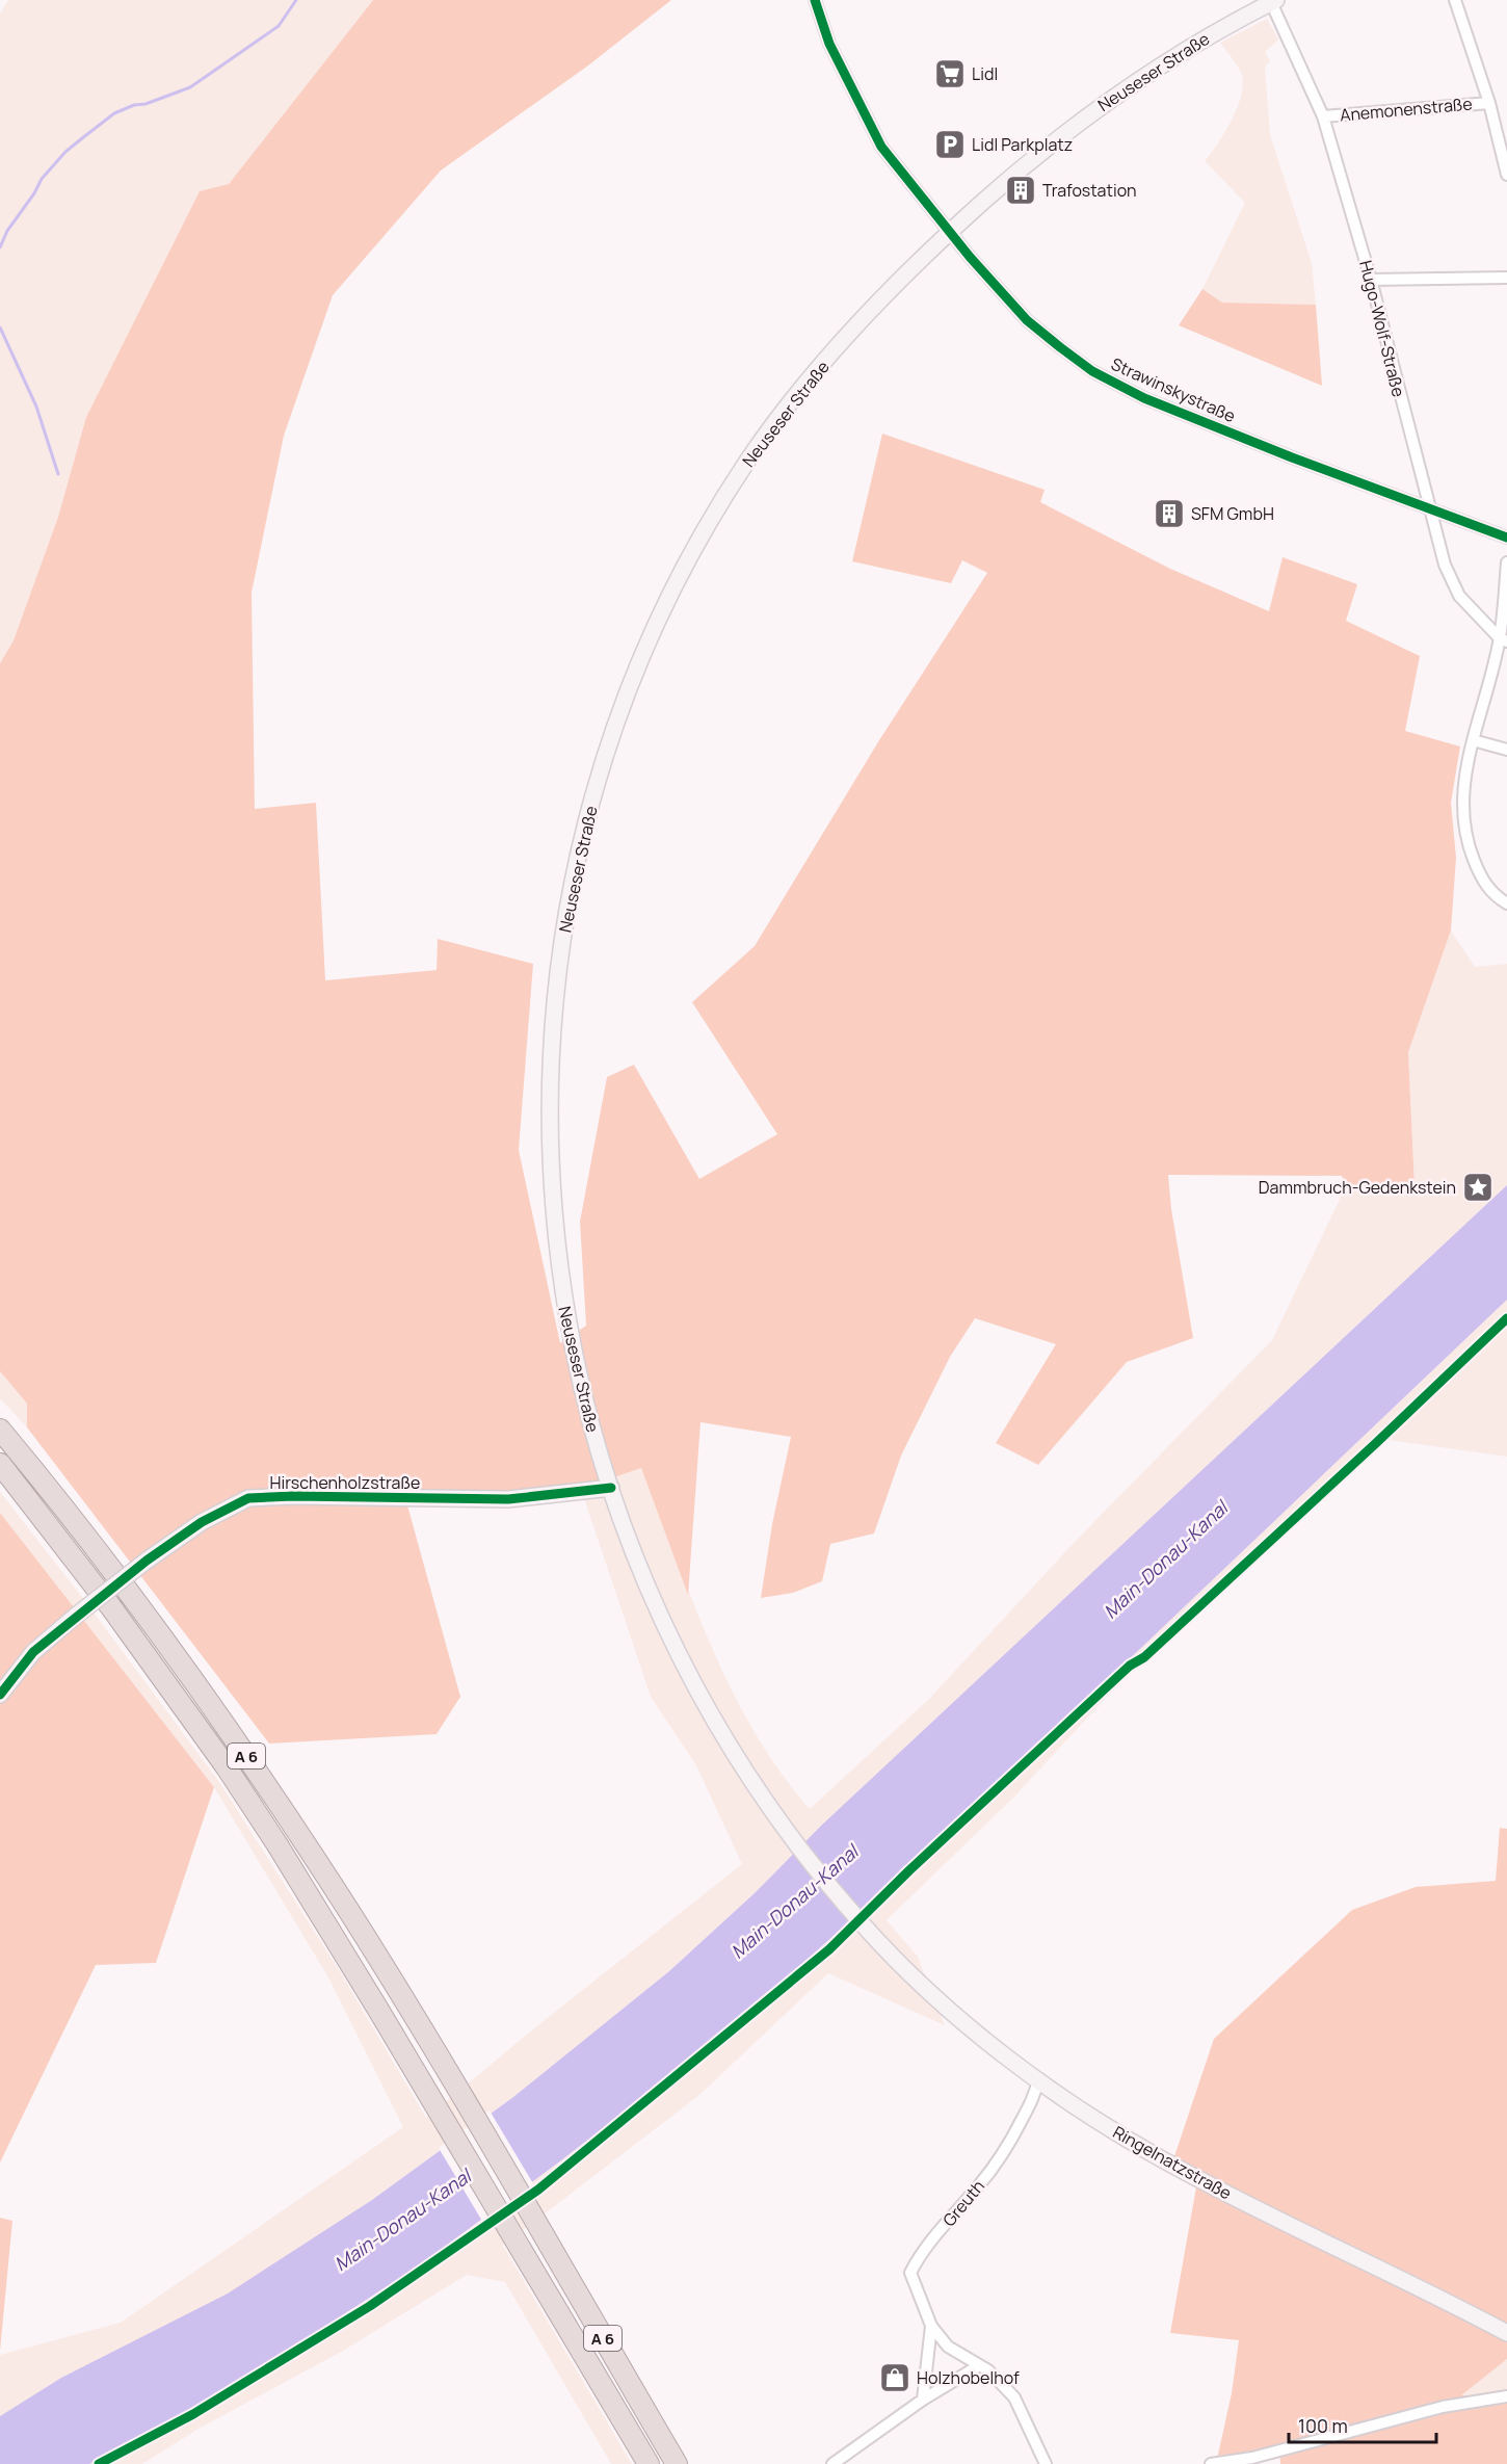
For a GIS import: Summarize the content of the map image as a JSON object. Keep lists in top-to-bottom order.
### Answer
{
  "streets": {
    "highway": ["A 6"],
    "main road": ["Neuseser Straße", "Hirschenholzstraße", "Ringelnatzstraße"],
    "street": [
      "Anemonenstraße",
      "Hugo-Wolf-Straße",
      "Strawinskystraße",
      "Greuth"
    ]
  },
  "crossings": [
    ["Neuseser Straße", "Hugo-Wolf-Straße"],
    ["Neuseser Straße", "Strawinskystraße"],
    ["Neuseser Straße", "Hirschenholzstraße"],
    ["Neuseser Straße", "Ringelnatzstraße"],
    ["Anemonenstraße", "Hugo-Wolf-Straße"],
    ["Hugo-Wolf-Straße", "Strawinskystraße"],
    ["Ringelnatzstraße", "Greuth"]
  ],
  "water": ["Main-Donau-Kanal"],
  "places": {
    "supermarket": ["Lidl"],
    "parking": ["Lidl Parkplatz"],
    "building": ["Trafostation", "SFM GmbH"],
    "place": ["Dammbruch-Gedenkstein"],
    "shop": ["Holzhobelhof"]
  },
  "scale_bar": "100 m"
}
